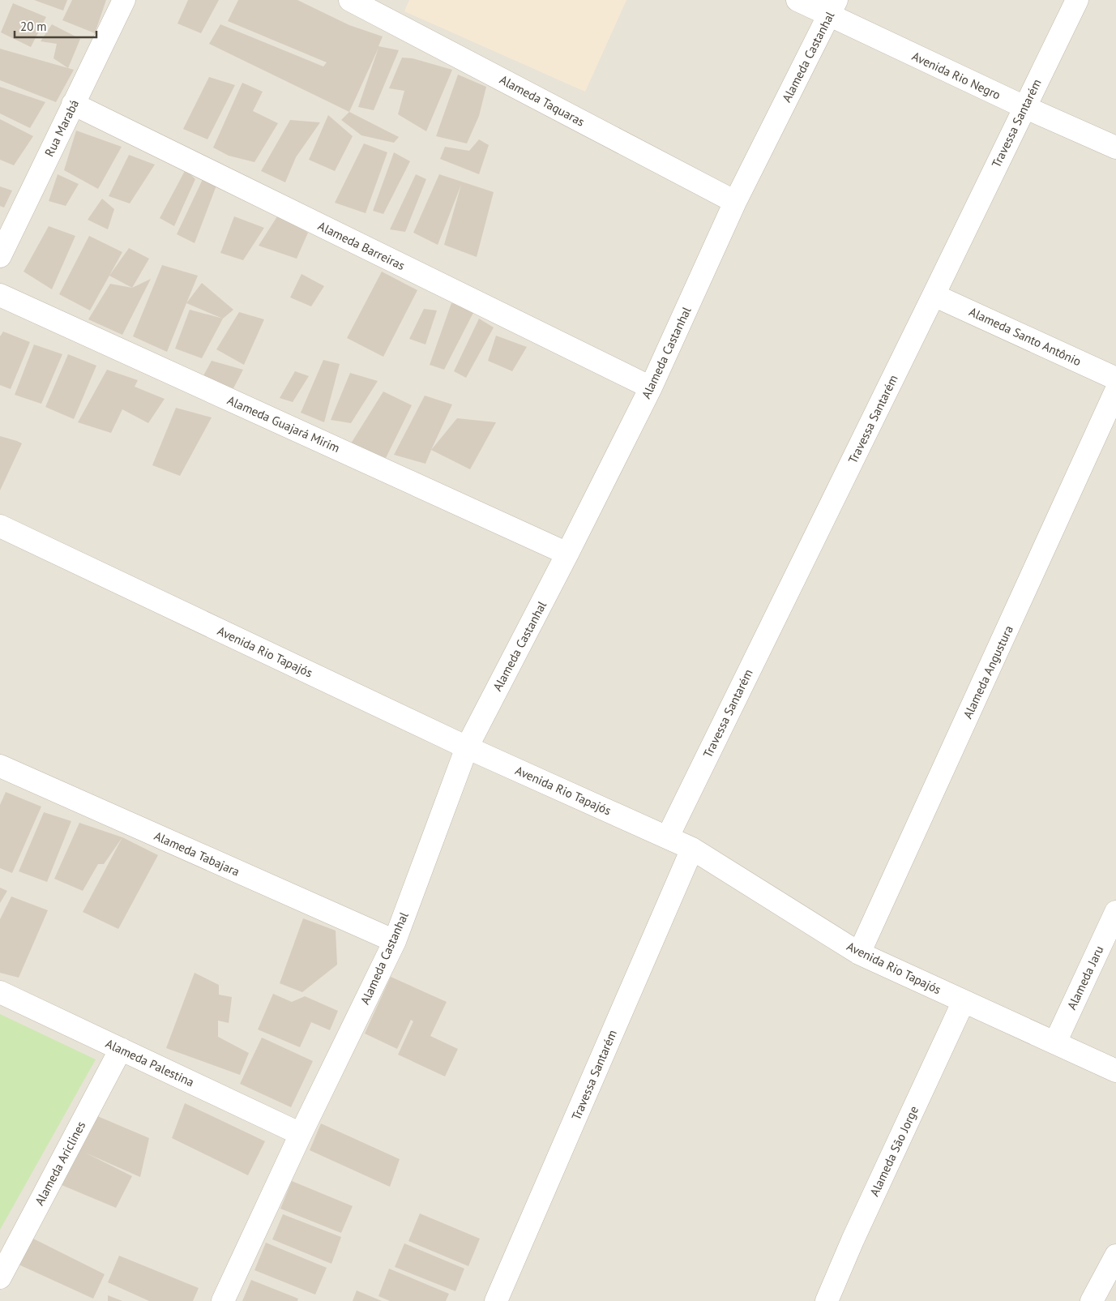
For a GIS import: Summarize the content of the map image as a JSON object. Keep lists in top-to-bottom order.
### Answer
{
  "streets": {
    "street": [
      "Alameda Castanhal",
      "Avenida Rio Negro",
      "Alameda Taquaras",
      "Travessa Santarém",
      "Rua Marabá",
      "Alameda Barreiras",
      "Alameda Santo Antônio",
      "Alameda Guajará Mirim",
      "Avenida Rio Tapajós",
      "Alameda Angustura",
      "Alameda Tabajara",
      "Alameda Jaru",
      "Alameda Palestina",
      "Alameda São Jorge",
      "Alameda Ariclines"
    ]
  },
  "crossings": [
    ["Alameda Castanhal", "Avenida Rio Negro"],
    ["Alameda Castanhal", "Alameda Taquaras"],
    ["Alameda Castanhal", "Alameda Barreiras"],
    ["Alameda Castanhal", "Alameda Guajará Mirim"],
    ["Alameda Castanhal", "Avenida Rio Tapajós"],
    ["Alameda Castanhal", "Alameda Tabajara"],
    ["Alameda Castanhal", "Alameda Palestina"],
    ["Avenida Rio Negro", "Travessa Santarém"],
    ["Travessa Santarém", "Alameda Santo Antônio"],
    ["Travessa Santarém", "Avenida Rio Tapajós"],
    ["Rua Marabá", "Alameda Barreiras"],
    ["Avenida Rio Tapajós", "Alameda Angustura"],
    ["Avenida Rio Tapajós", "Alameda Jaru"],
    ["Avenida Rio Tapajós", "Alameda São Jorge"],
    ["Alameda Palestina", "Alameda Ariclines"]
  ],
  "scale_bar": "20 m"
}
